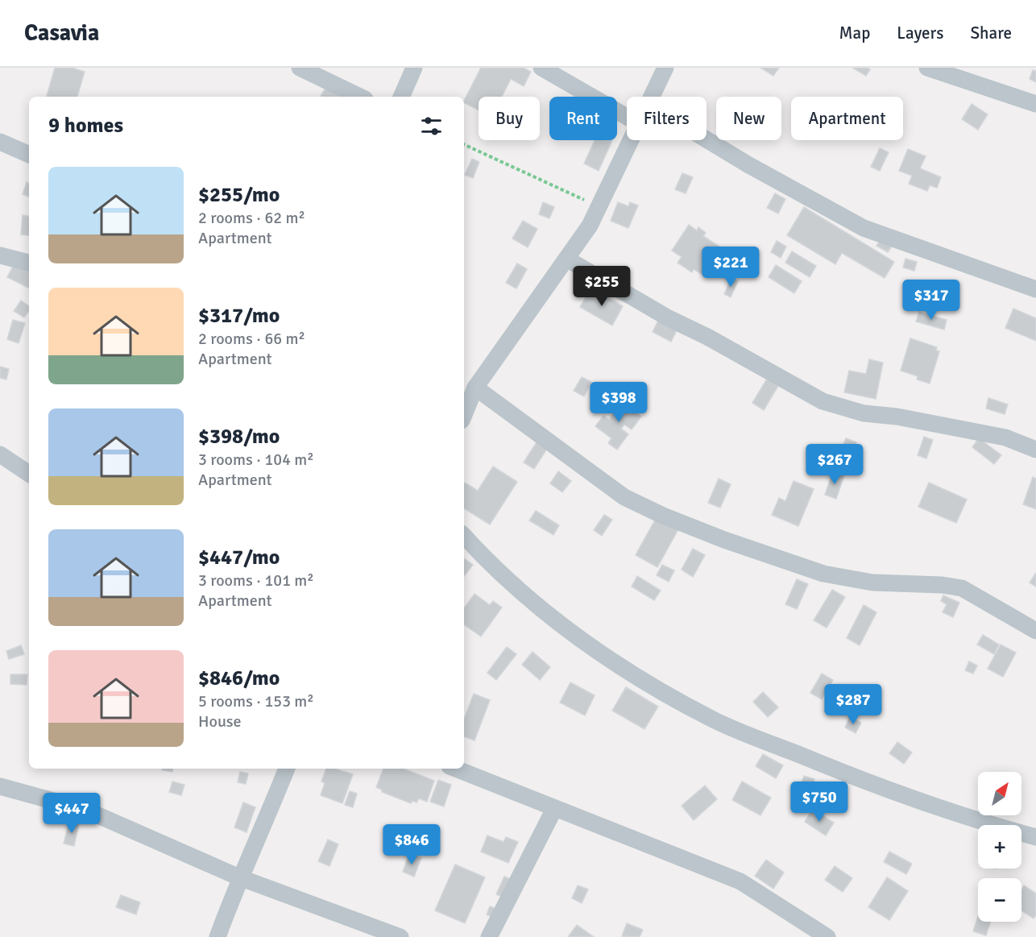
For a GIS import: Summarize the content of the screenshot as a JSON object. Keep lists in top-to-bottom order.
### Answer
{
  "north": "top right",
  "page": {
    "header": "Casavia",
    "nav": ["Map", "Layers", "Share"],
    "chip": [
      "Buy",
      "Rent",
      "Filters",
      "New",
      "Apartment"
    ],
    "heading": "9 homes",
    "list": [
      {
        "name": "$255/mo",
        "note": "2 rooms · 62 m² · Apartment"
      },
      {
        "name": "$317/mo",
        "note": "2 rooms · 66 m² · Apartment"
      },
      {
        "name": "$398/mo",
        "note": "3 rooms · 104 m² · Apartment"
      },
      {
        "name": "$447/mo",
        "note": "3 rooms · 101 m² · Apartment"
      },
      {
        "name": "$846/mo",
        "note": "5 rooms · 153 m² · House"
      }
    ],
    "price": [
      "$221",
      "$255",
      "$317",
      "$398",
      "$267",
      "$287",
      "$750",
      "$447",
      "$846"
    ],
    "map_buttons": ["+", "−"]
  }
}
